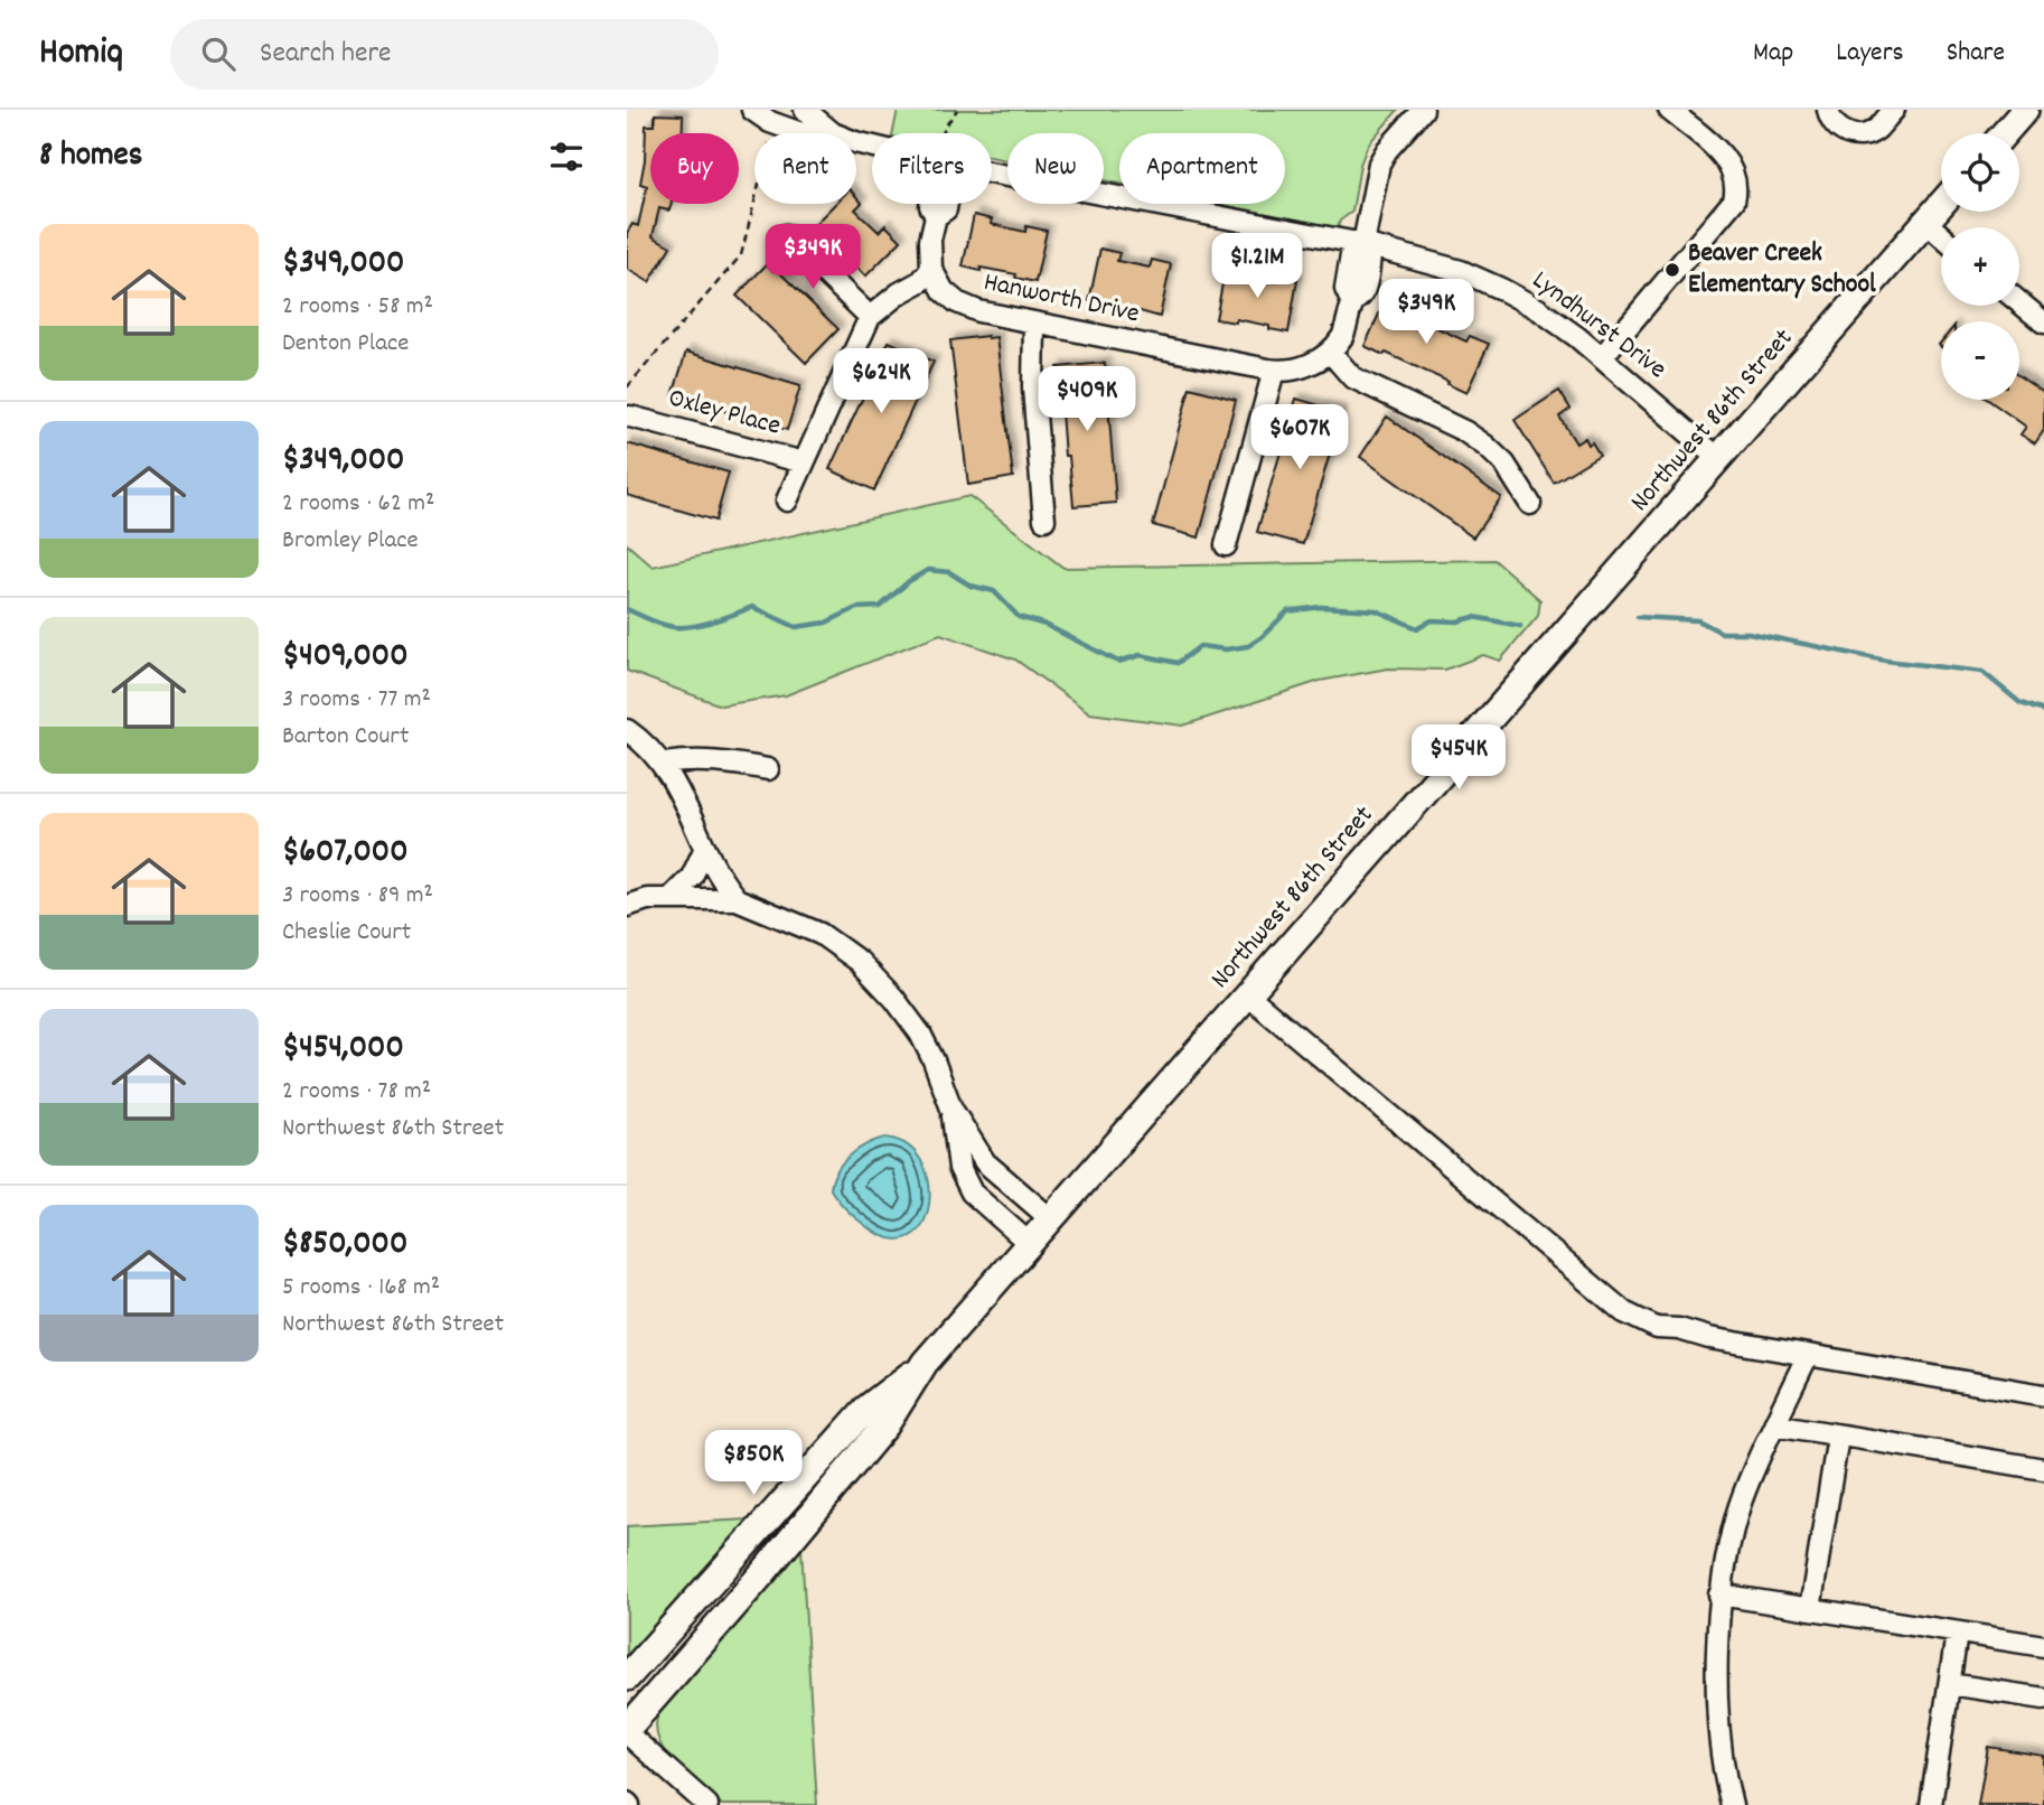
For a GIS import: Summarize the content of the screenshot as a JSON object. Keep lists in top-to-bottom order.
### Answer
{
  "streets": {
    "main road": ["Northwest 86th Street"],
    "street": ["Hanworth Drive", "Lyndhurst Drive", "Oxley Place"]
  },
  "crossings": [
    ["Lyndhurst Drive", "Northwest 86th Street"]
  ],
  "places": ["Beaver Creek Elementary School"],
  "page": {
    "header": "Homiq",
    "search": "Search here",
    "nav": ["Map", "Layers", "Share"],
    "heading": "8 homes",
    "map_buttons": ["+", "−"],
    "chip": [
      "Buy",
      "Rent",
      "Filters",
      "New",
      "Apartment"
    ],
    "list": [
      {
        "name": "$349,000",
        "note": "2 rooms · 58 m² · Denton Place"
      },
      {
        "name": "$349,000",
        "note": "2 rooms · 62 m² · Bromley Place"
      },
      {
        "name": "$409,000",
        "note": "3 rooms · 77 m² · Barton Court"
      },
      {
        "name": "$607,000",
        "note": "3 rooms · 89 m² · Cheslie Court"
      },
      {
        "name": "$454,000",
        "note": "2 rooms · 78 m² · Northwest 86th Street"
      },
      {
        "name": "$850,000",
        "note": "5 rooms · 168 m² · Northwest 86th Street"
      }
    ],
    "price": [
      "$349K",
      "$1.21M",
      "$349K",
      "$624K",
      "$409K",
      "$607K",
      "$454K",
      "$850K"
    ]
  }
}
